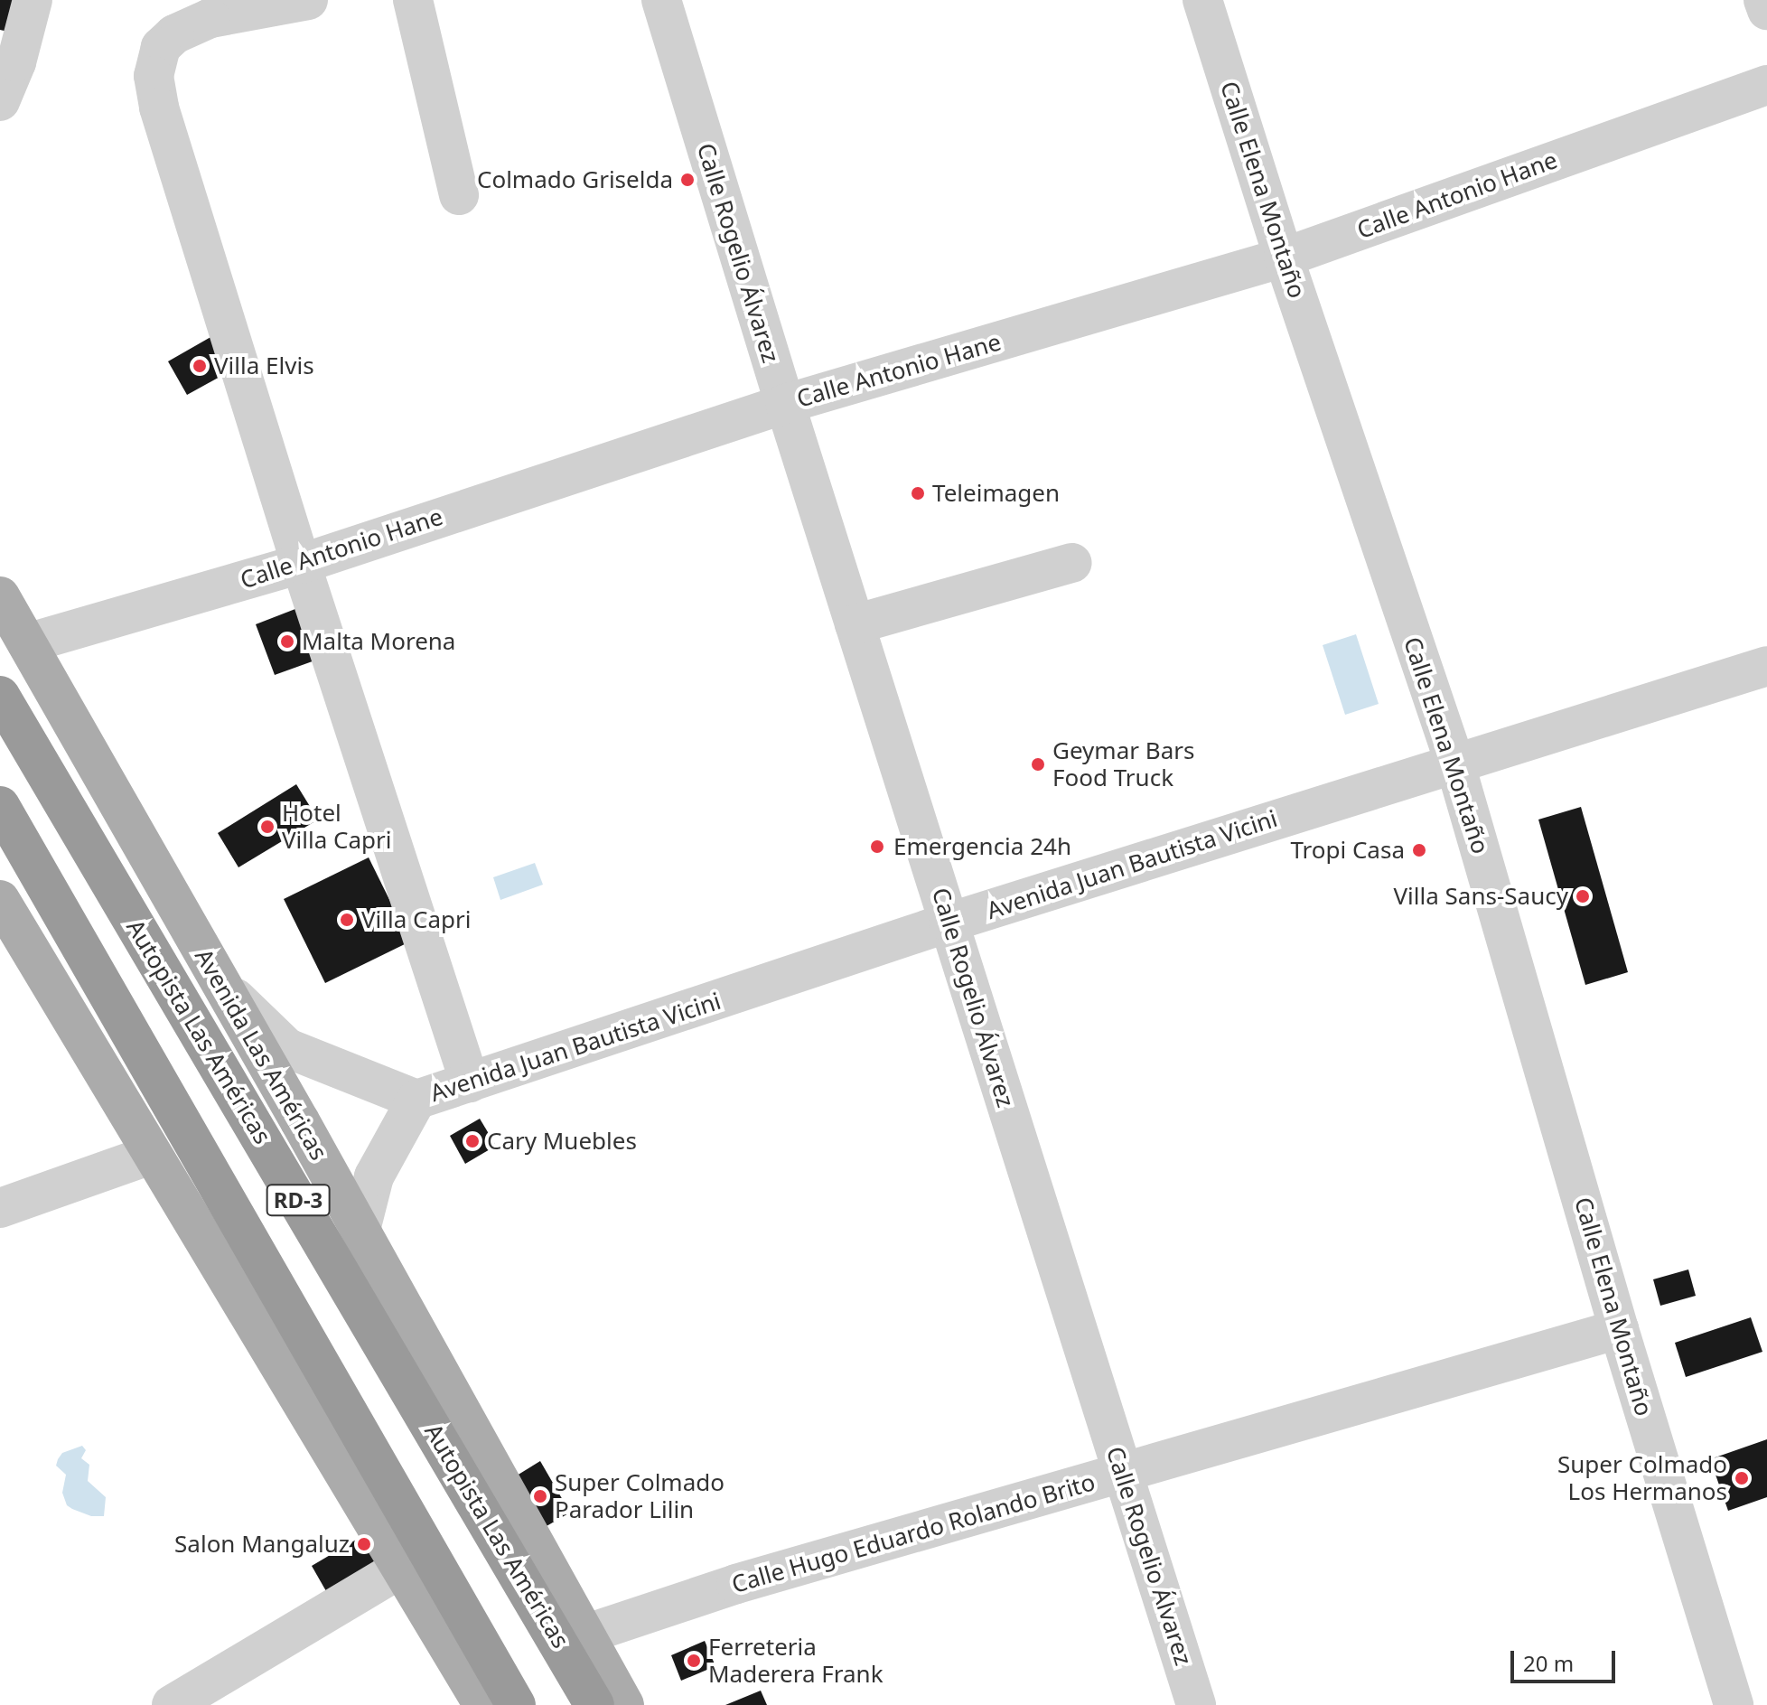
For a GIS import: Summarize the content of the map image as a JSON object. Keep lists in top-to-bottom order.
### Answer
{
  "streets": {
    "highway": ["Autopista Las Américas", "RD-3"],
    "main road": ["Avenida Las Américas"],
    "street": [
      "Calle Elena Montaño",
      "Calle Antonio Hane",
      "Calle Rogelio Álvarez",
      "Avenida Juan Bautista Vicini",
      "Calle Hugo Eduardo Rolando Brito"
    ]
  },
  "crossings": [
    ["Calle Elena Montaño", "Calle Antonio Hane"],
    ["Calle Elena Montaño", "Avenida Juan Bautista Vicini"],
    ["Calle Elena Montaño", "Calle Hugo Eduardo Rolando Brito"],
    ["Calle Antonio Hane", "Calle Rogelio Álvarez"],
    ["Calle Antonio Hane", "Avenida Las Américas"],
    ["Calle Rogelio Álvarez", "Avenida Juan Bautista Vicini"],
    ["Calle Rogelio Álvarez", "Calle Hugo Eduardo Rolando Brito"],
    ["Avenida Las Américas", "Calle Hugo Eduardo Rolando Brito"]
  ],
  "places": [
    "Colmado Griselda",
    "Villa Elvis",
    "Teleimagen",
    "Malta Morena",
    "Geymar Bars Food Truck",
    "Hotel Villa Capri",
    "Emergencia 24h",
    "Tropi Casa",
    "Villa Sans-Saucy",
    "Villa Capri",
    "Cary Muebles",
    "Super Colmado Los Hermanos",
    "Super Colmado Parador Lilin",
    "Salon Mangaluz",
    "Ferreteria Maderera Frank"
  ],
  "scale_bar": "20 m"
}
